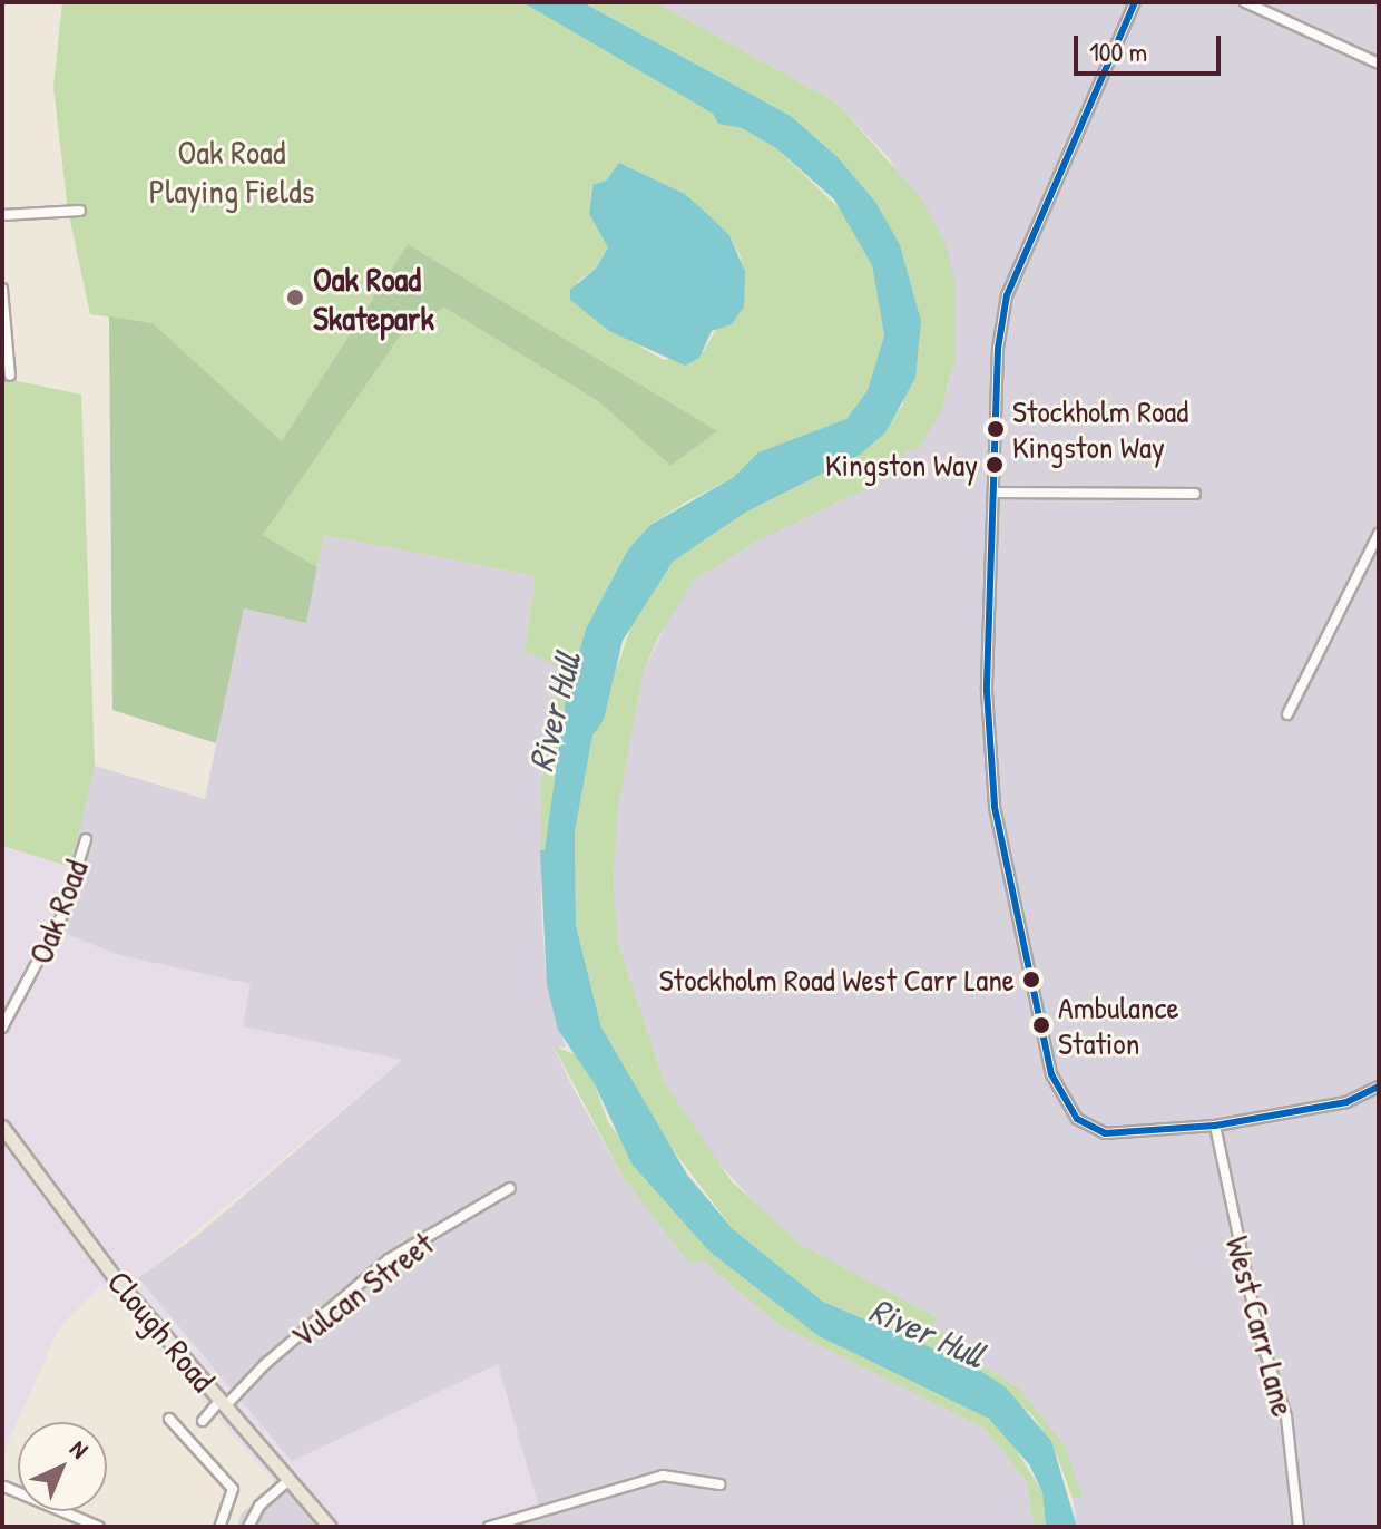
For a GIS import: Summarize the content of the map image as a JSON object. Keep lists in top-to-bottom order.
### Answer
{
  "streets": {
    "main road": ["Clough Road"],
    "street": ["Oak Road", "Vulcan Street", "West Carr Lane"]
  },
  "crossings": [
    ["Vulcan Street", "Clough Road"]
  ],
  "water": ["River Hull"],
  "parks": ["Oak Road Playing Fields"],
  "places": [
    "Oak Road Skatepark",
    "Stockholm Road Kingston Way",
    "Kingston Way",
    "Stockholm Road West Carr Lane",
    "Ambulance Station"
  ],
  "scale_bar": "100 m",
  "north": "top right"
}
